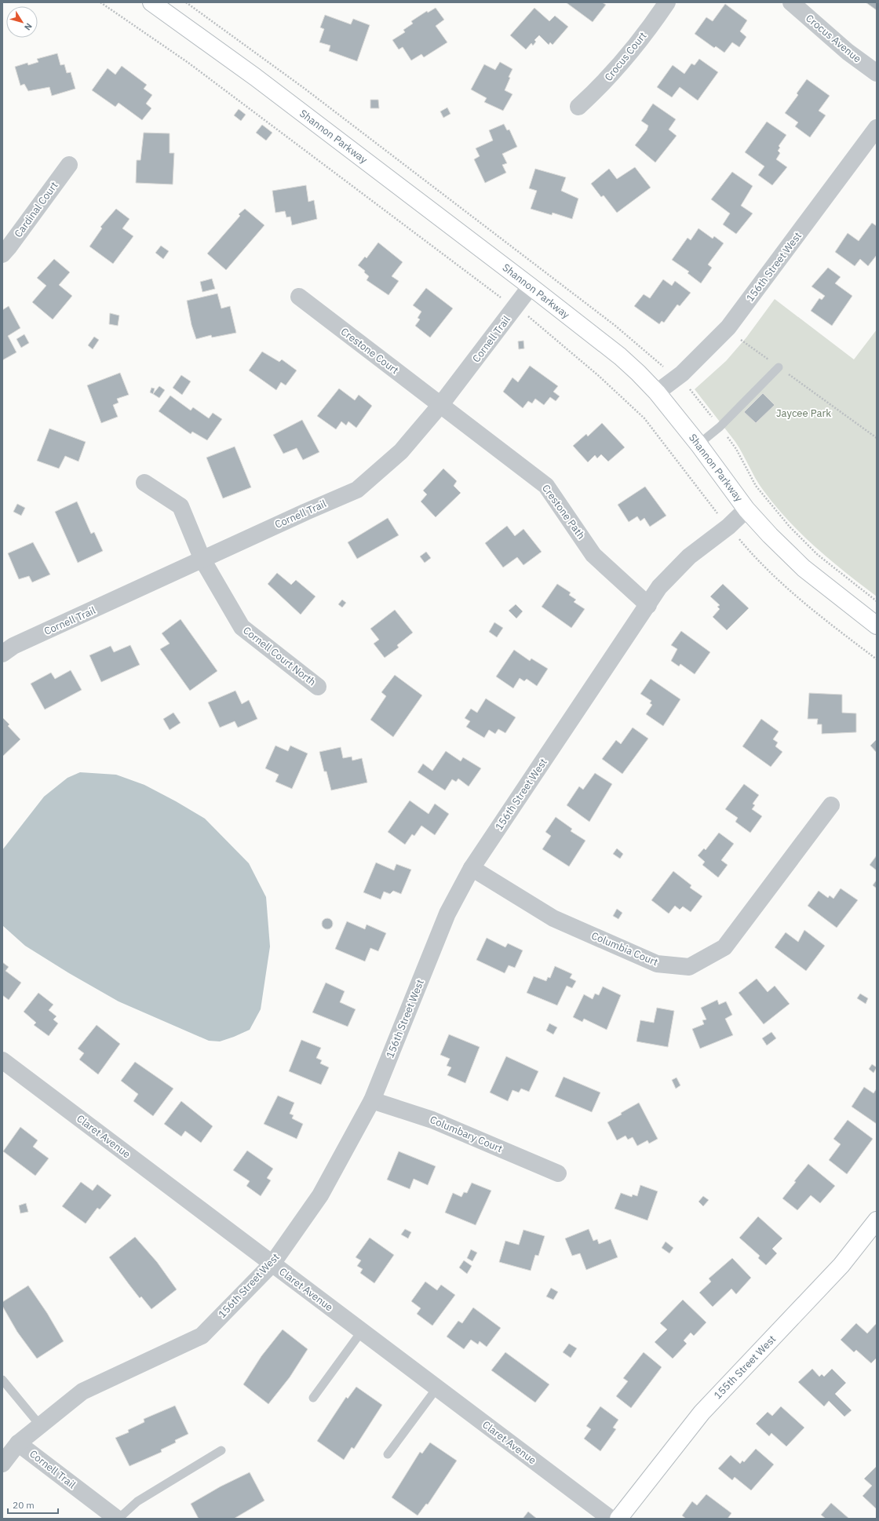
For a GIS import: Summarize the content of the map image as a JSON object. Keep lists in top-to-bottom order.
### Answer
{
  "streets": {
    "street": [
      "Crocus Avenue",
      "Crocus Court",
      "Shannon Parkway",
      "Cardinal Court",
      "156th Street West",
      "Cornell Trail",
      "Crestone Court",
      "Crestone Path",
      "Cornell Court North",
      "Columbia Court",
      "Columbary Court",
      "Claret Avenue",
      "155th Street West"
    ]
  },
  "crossings": [
    ["Shannon Parkway", "156th Street West"],
    ["Shannon Parkway", "Cornell Trail"],
    ["156th Street West", "Cornell Trail"],
    ["156th Street West", "Crestone Path"],
    ["156th Street West", "Columbia Court"],
    ["156th Street West", "Columbary Court"],
    ["156th Street West", "Claret Avenue"],
    ["Cornell Trail", "Crestone Court"],
    ["Cornell Trail", "Crestone Path"],
    ["Cornell Trail", "Cornell Court North"],
    ["Crestone Court", "Crestone Path"]
  ],
  "parks": ["Jaycee Park"],
  "scale_bar": "20 m",
  "north": "bottom right"
}
